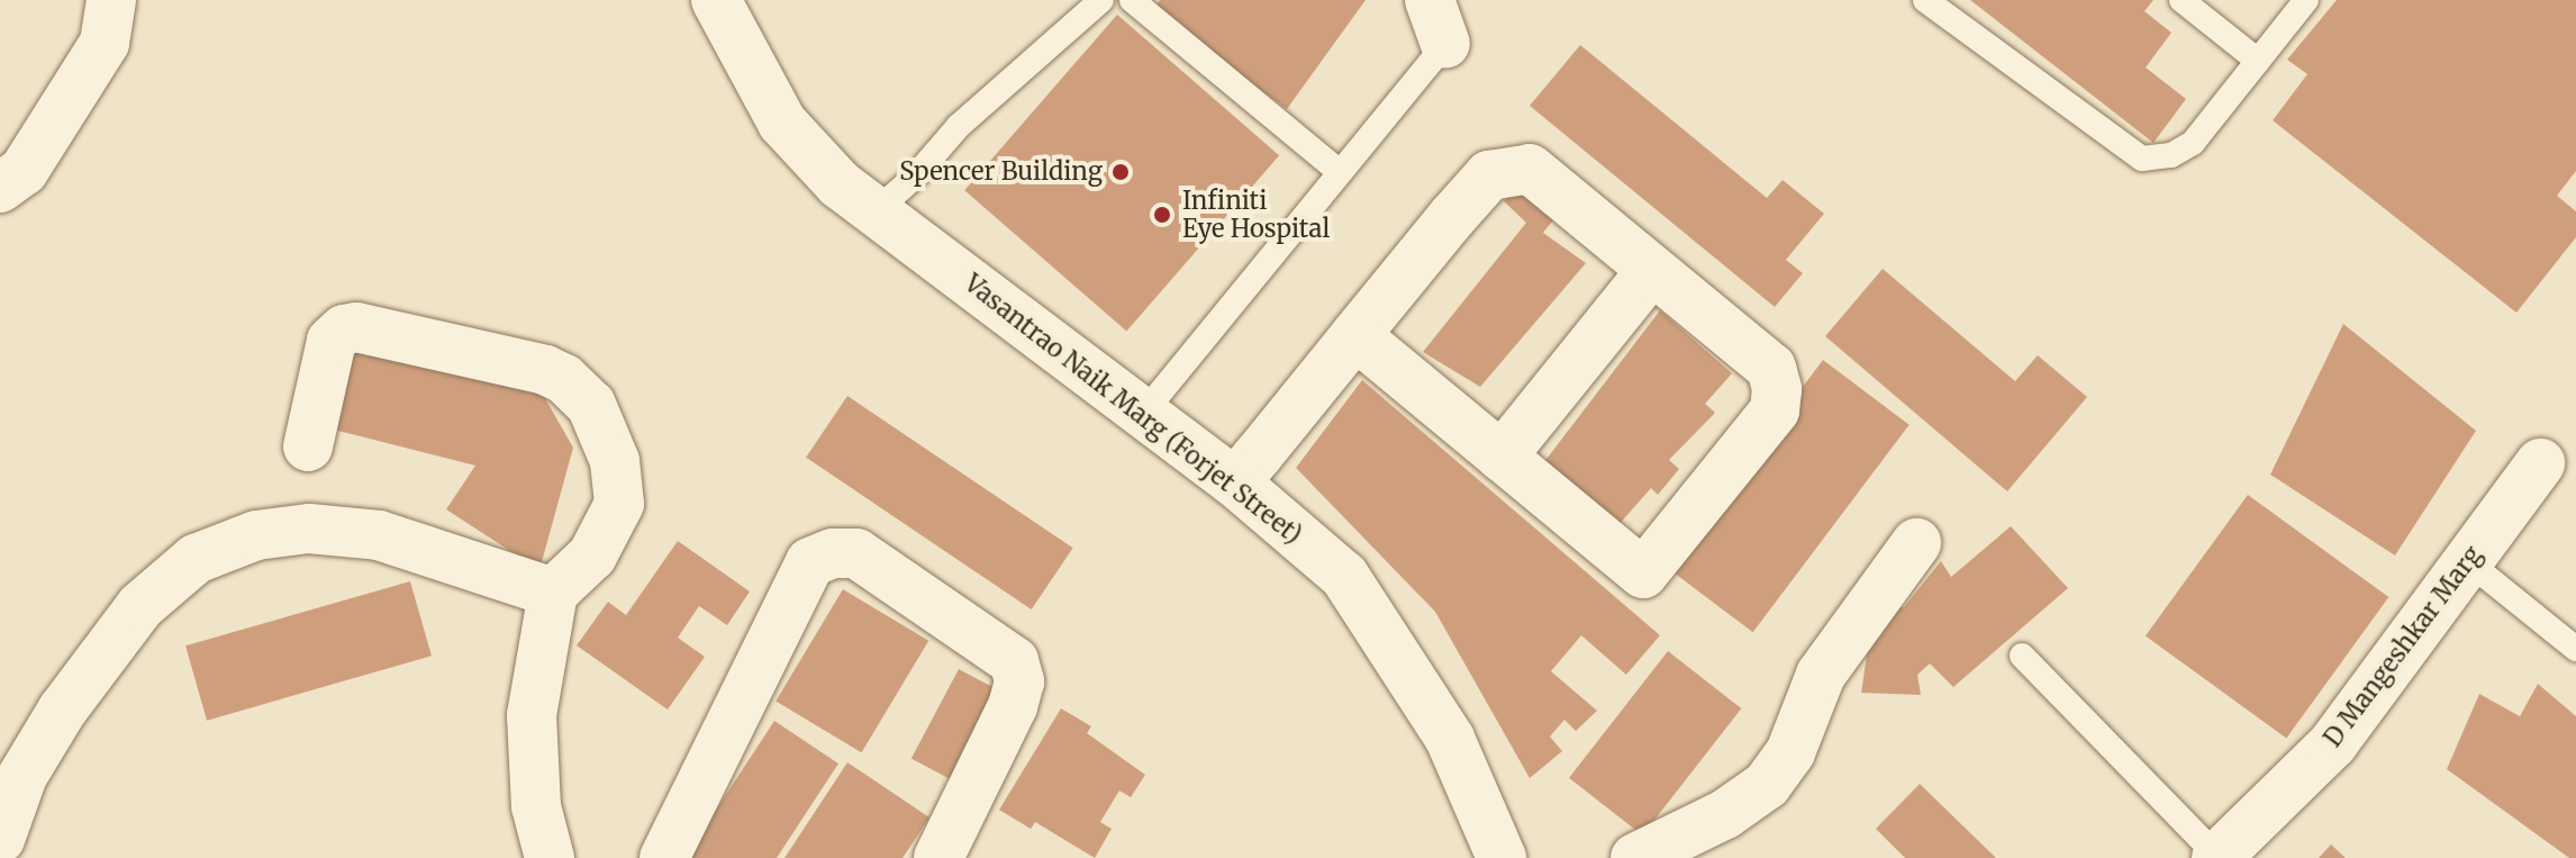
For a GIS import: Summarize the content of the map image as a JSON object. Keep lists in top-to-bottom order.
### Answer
{
  "streets": {
    "street": ["Vasantrao Naik Marg (Forjet Street)", "D Mangeshkar Marg"]
  },
  "places": ["Spencer Building", "Infiniti Eye Hospital"]
}
